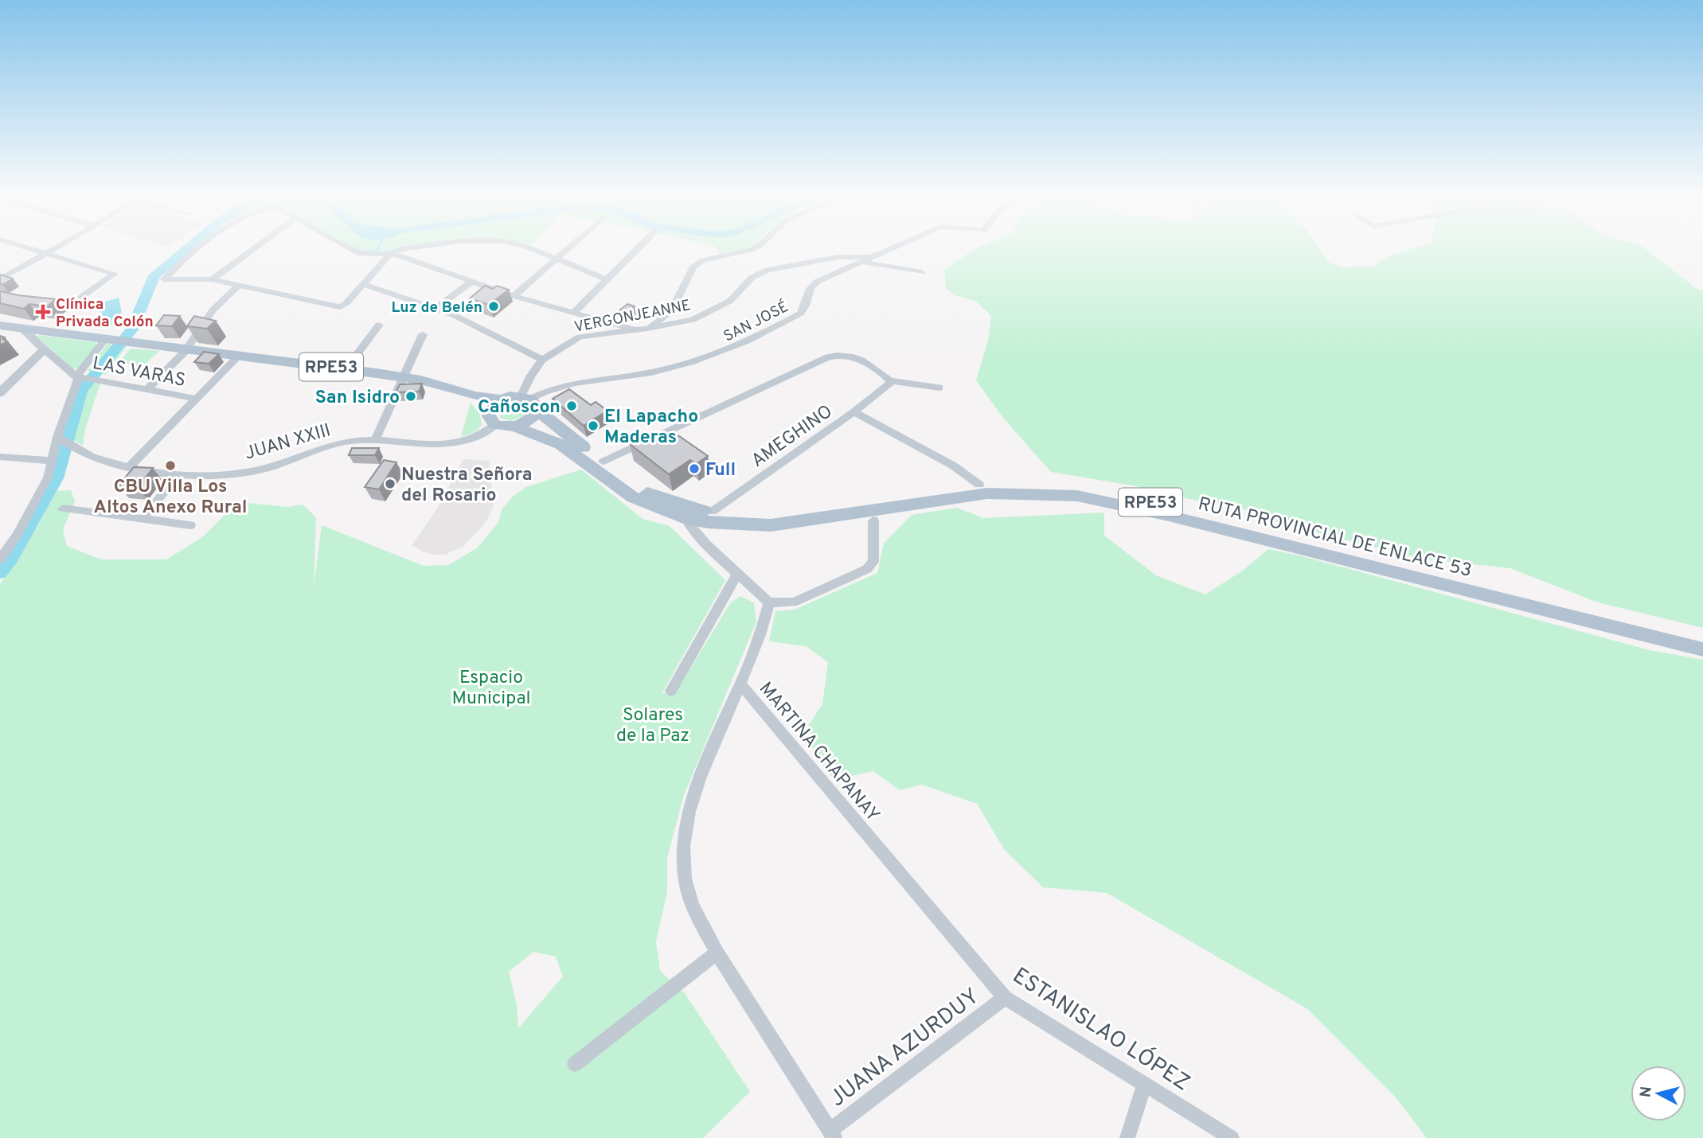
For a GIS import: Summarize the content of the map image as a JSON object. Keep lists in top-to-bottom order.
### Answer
{
  "streets": {
    "main road": ["RPE53", "RUTA PROVINCIAL DE ENLACE 53"],
    "street": [
      "VERGONJEANNE",
      "SAN JOSÉ",
      "LAS VARAS",
      "AMEGHINO",
      "JUAN XXIII",
      "MARTINA CHAPANAY",
      "ESTANISLAO LÓPEZ",
      "JUANA AZURDUY"
    ]
  },
  "crossings": [
    ["VERGONJEANNE", "SAN JOSÉ"],
    ["VERGONJEANNE", "RPE53"],
    ["VERGONJEANNE", "RUTA PROVINCIAL DE ENLACE 53"],
    ["SAN JOSÉ", "RPE53"],
    ["SAN JOSÉ", "RUTA PROVINCIAL DE ENLACE 53"],
    ["RPE53", "JUAN XXIII"],
    ["RPE53", "RUTA PROVINCIAL DE ENLACE 53"],
    ["AMEGHINO", "RUTA PROVINCIAL DE ENLACE 53"],
    ["MARTINA CHAPANAY", "ESTANISLAO LÓPEZ"],
    ["ESTANISLAO LÓPEZ", "JUANA AZURDUY"]
  ],
  "parks": ["Espacio Municipal", "Solares de la Paz"],
  "places": {
    "other": [
      "Luz de Belén",
      "San Isidro",
      "Cañoscon",
      "El Lapacho Maderas",
      "CBU Villa Los Altos Anexo Rural",
      "Full",
      "Nuestra Señora del Rosario"
    ],
    "health": ["Clínica Privada Colón"]
  },
  "north": "left"
}
